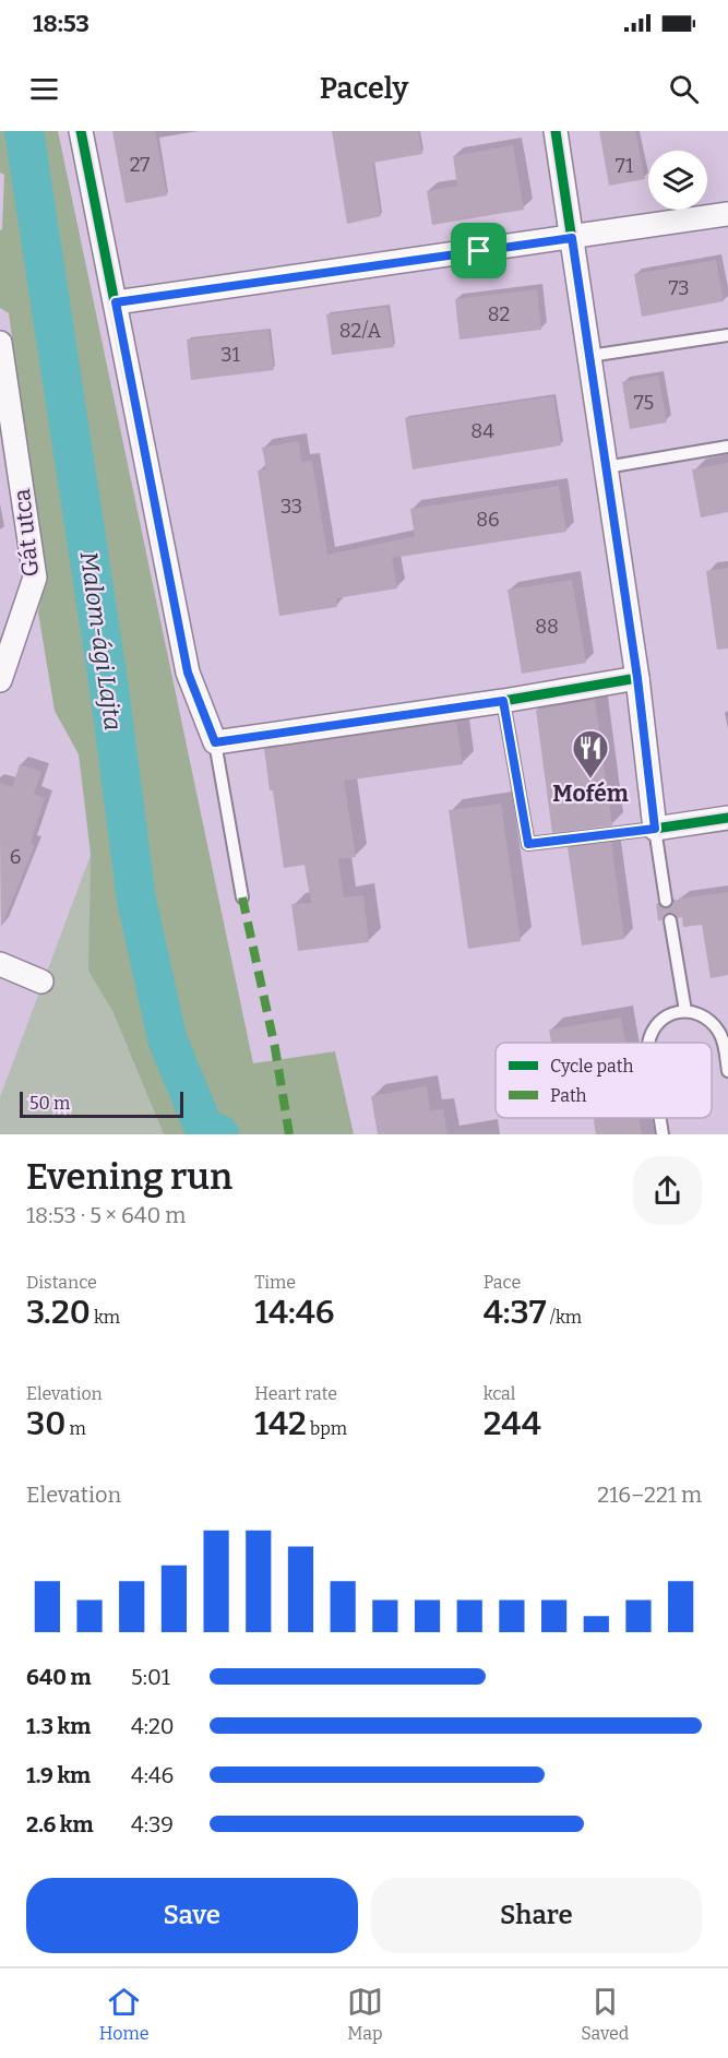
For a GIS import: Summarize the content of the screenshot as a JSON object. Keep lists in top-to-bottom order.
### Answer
{
  "streets": {
    "street": ["Gát utca"]
  },
  "water": ["Malom-ági Lajta"],
  "places": {
    "restaurant": ["Mofém"]
  },
  "house_numbers": [
    "27",
    "71",
    "73",
    "82",
    "82/A",
    "31",
    "75",
    "84",
    "33",
    "86",
    "88",
    "6"
  ],
  "legend": ["Cycle path", "Path"],
  "scale_bar": "50 m",
  "page": {
    "status": "18:53",
    "header": "Pacely",
    "scale": "50 m",
    "heading": ["Evening run", "18:53 · 5 × 640 m"],
    "stats": [
      ["Distance", "3.20 km"],
      ["Time", "14:46"],
      ["Pace", "4:37 /km"],
      ["Elevation", "30 m"],
      ["Heart rate", "142 bpm"],
      ["kcal", "244"]
    ],
    "chart": ["Elevation", "216–221 m"],
    "list": [
      {
        "name": "640 m",
        "note": "5:01"
      },
      {
        "name": "1.3 km",
        "note": "4:20"
      },
      {
        "name": "1.9 km",
        "note": "4:46"
      },
      {
        "name": "2.6 km",
        "note": "4:39"
      }
    ],
    "buttons": ["Save", "Share"],
    "tabs": ["Home", "Map", "Saved"]
  }
}
